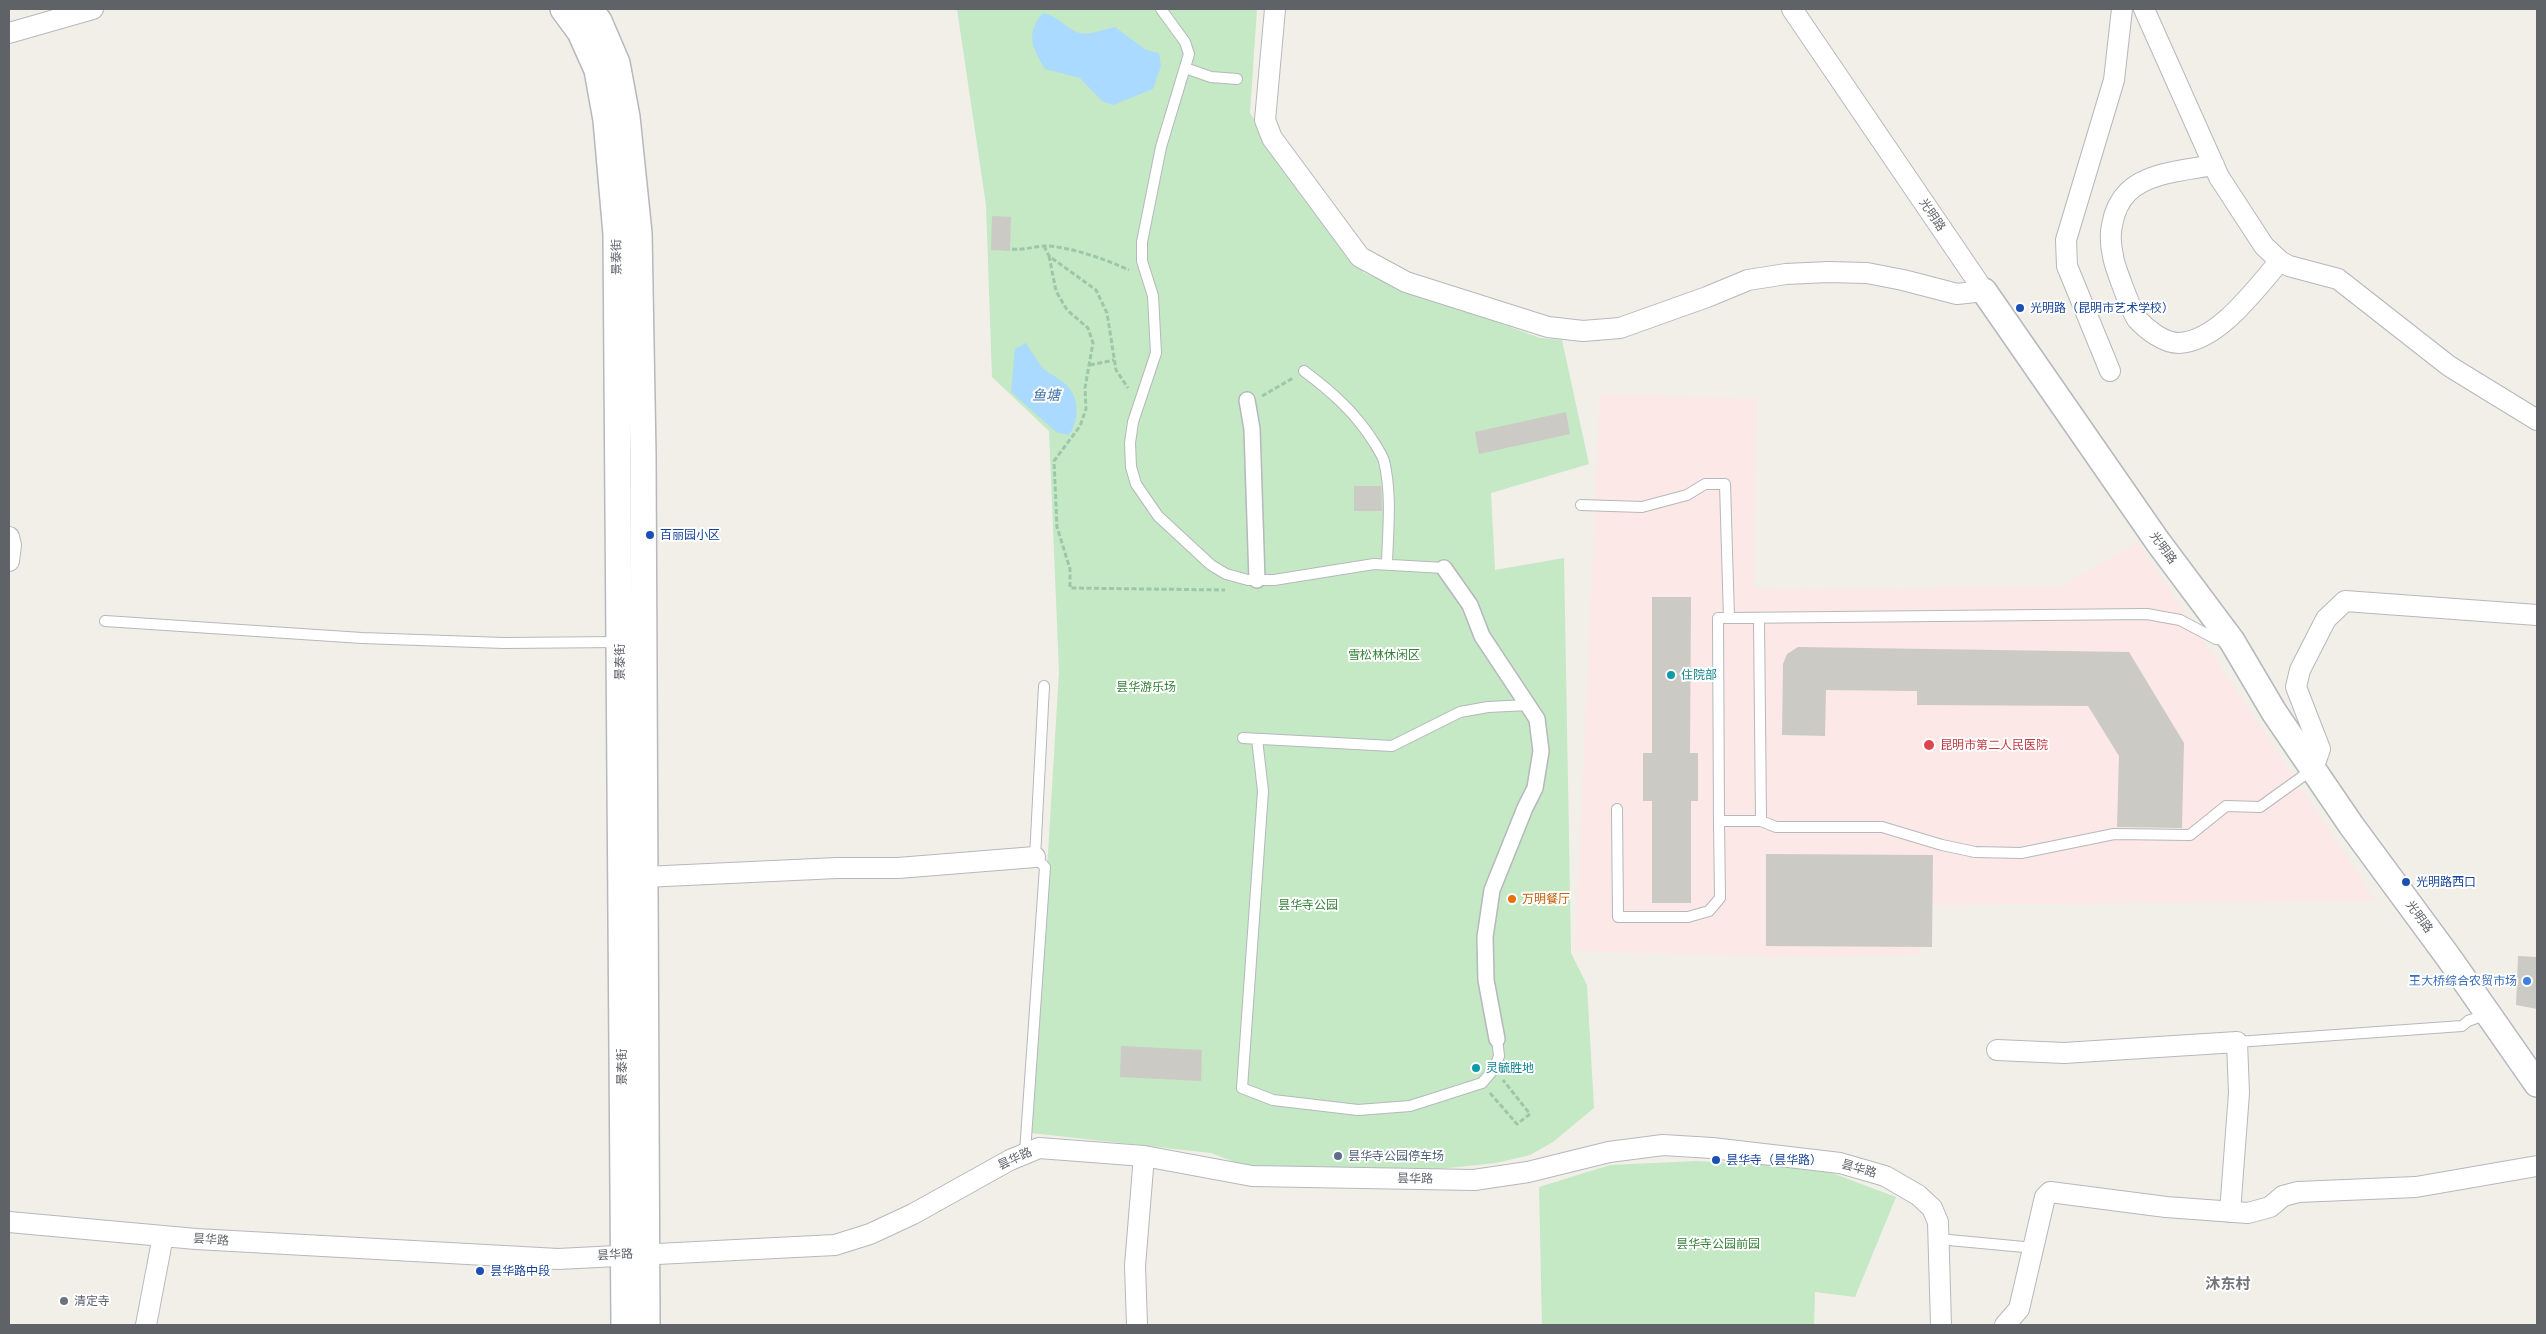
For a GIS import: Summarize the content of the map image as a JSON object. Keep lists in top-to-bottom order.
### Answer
{
  "streets": {
    "street": ["光明路", "景泰街", "昙华路"]
  },
  "crossings": [
    ["景泰街", "昙华路"]
  ],
  "districts": ["沐东村"],
  "water": ["鱼塘"],
  "parks": [
    "雪松林休闲区",
    "昙华游乐场",
    "昙华寺公园",
    "昙华寺公园前园"
  ],
  "places": [
    "光明路（昆明市艺术学校）",
    "百丽园小区",
    "住院部",
    "昆明市第二人民医院",
    "光明路西口",
    "万明餐厅",
    "王大桥综合农贸市场",
    "灵毓胜地",
    "昙华寺公园停车场",
    "昙华寺（昙华路）",
    "昙华路中段",
    "清定寺"
  ]
}
